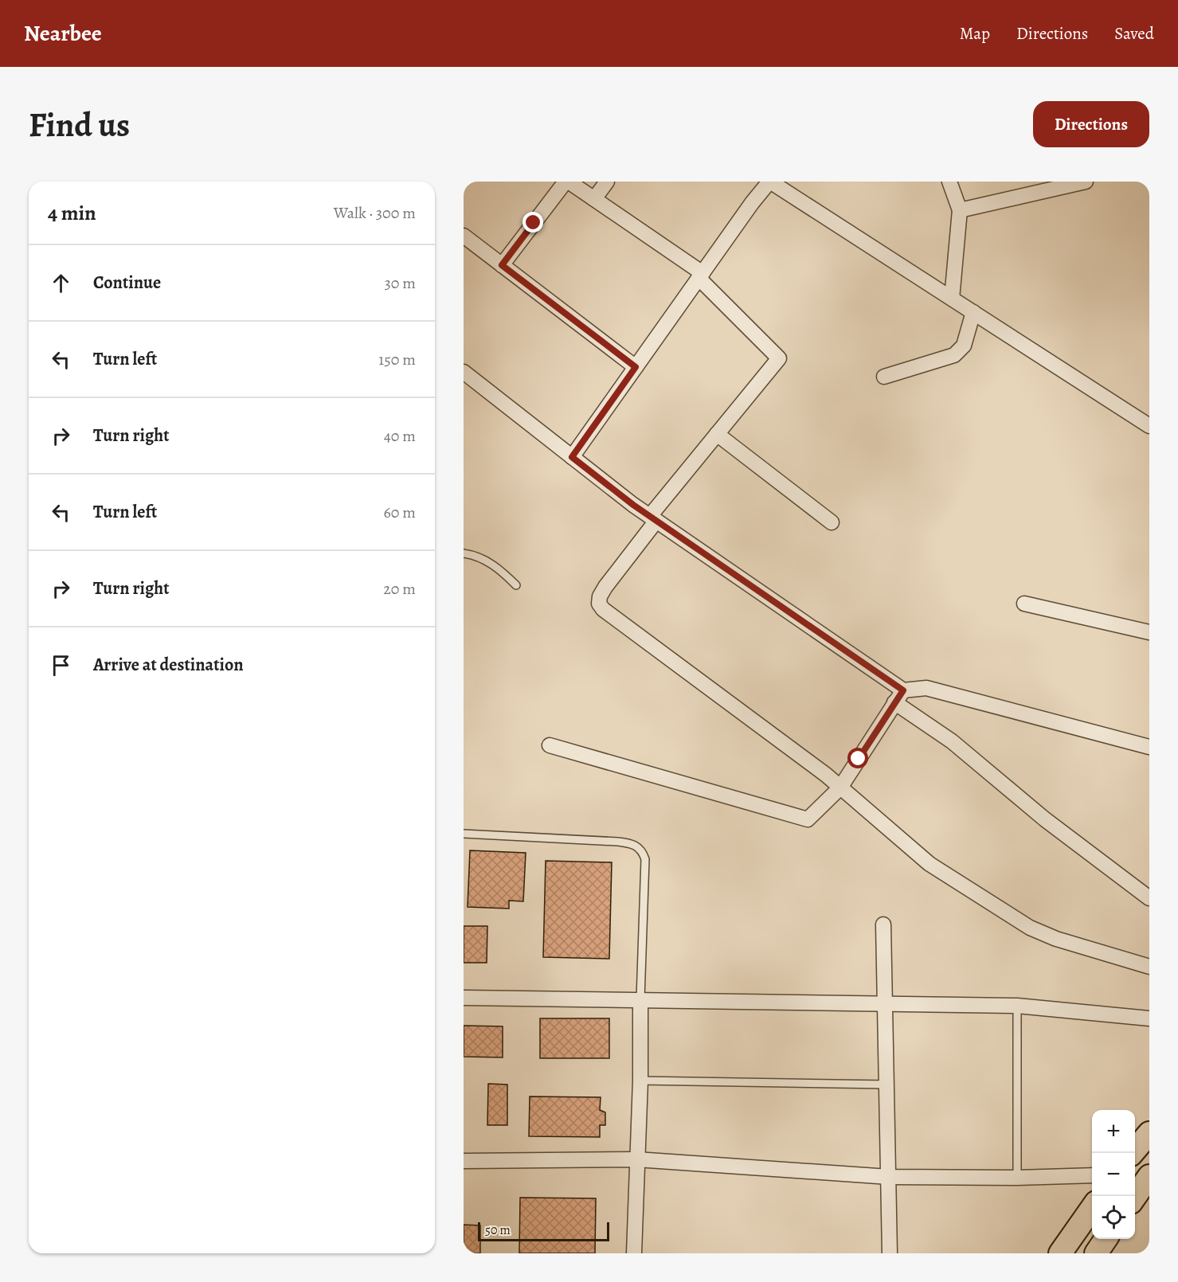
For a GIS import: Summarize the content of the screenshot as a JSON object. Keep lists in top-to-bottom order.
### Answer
{
  "scale_bar": "50 m",
  "page": {
    "header": "Nearbee",
    "nav": ["Map", "Directions", "Saved"],
    "buttons": "Directions",
    "title": "Find us",
    "heading": ["4 min", "Walk · 300 m"],
    "list": [
      ["Continue", "30 m"],
      ["Turn left", "150 m"],
      ["Turn right", "40 m"],
      ["Turn left", "60 m"],
      ["Turn right", "20 m"],
      "Arrive at destination"
    ],
    "map_buttons": ["+", "−"],
    "scale": "50 m"
  }
}
